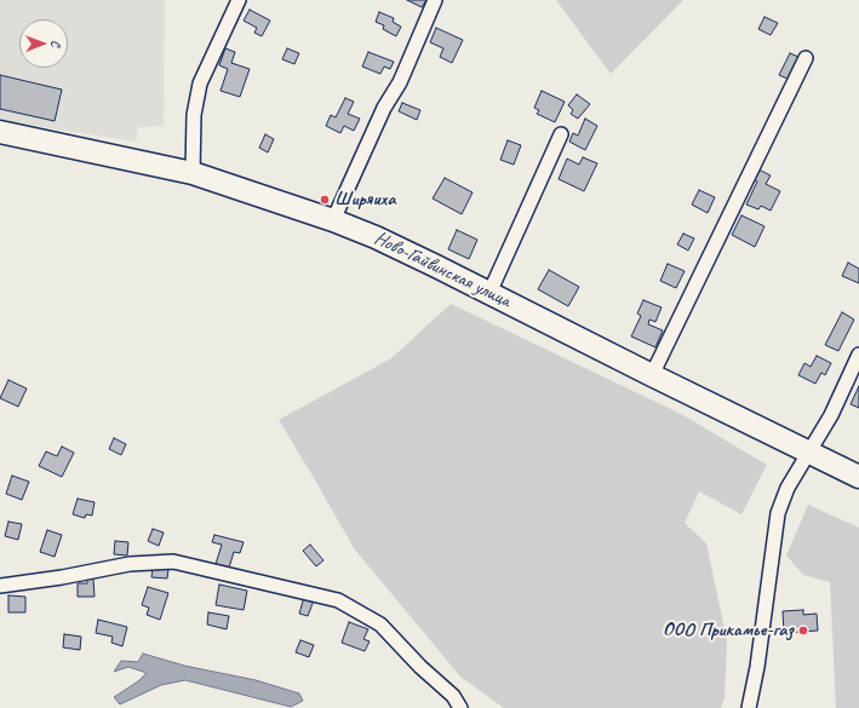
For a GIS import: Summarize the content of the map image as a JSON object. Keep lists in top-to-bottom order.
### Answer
{
  "streets": {
    "main road": ["Ново-Гайвинская улица"]
  },
  "places": ["Ширяиха", "ООО Прикамье-газ"],
  "north": "right"
}
